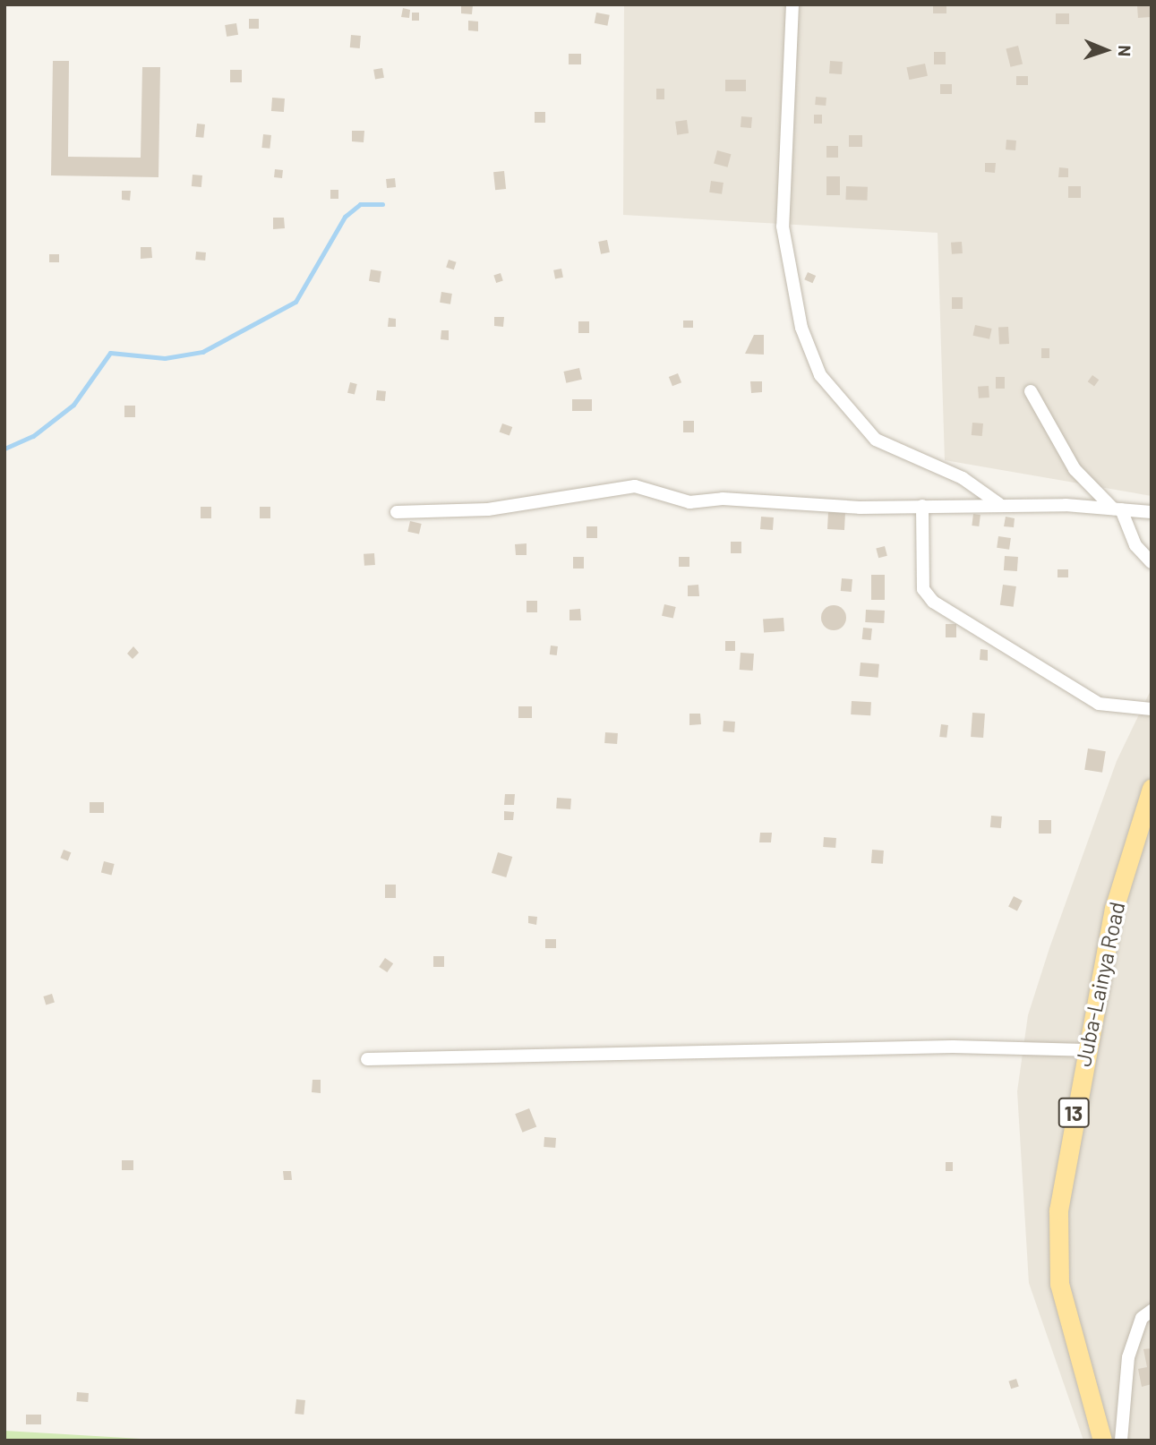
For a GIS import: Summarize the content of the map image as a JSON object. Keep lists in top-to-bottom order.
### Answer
{
  "streets": {
    "main road": ["Juba-Lainya Road", "13"]
  },
  "north": "right"
}
